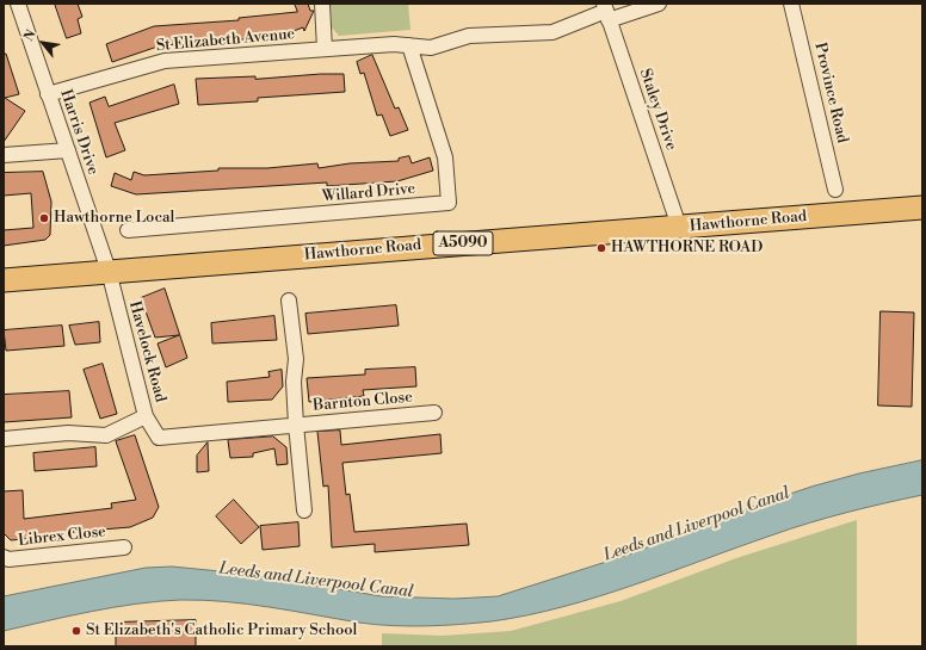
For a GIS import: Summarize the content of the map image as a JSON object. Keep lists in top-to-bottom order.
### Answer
{
  "streets": {
    "main road": ["Hawthorne Road", "A5090"],
    "street": [
      "St Elizabeth Avenue",
      "Province Road",
      "Staley Drive",
      "Harris Drive",
      "Willard Drive",
      "Havelock Road",
      "Barnton Close",
      "Librex Close"
    ]
  },
  "crossings": [
    ["St Elizabeth Avenue", "Staley Drive"],
    ["St Elizabeth Avenue", "Harris Drive"],
    ["St Elizabeth Avenue", "Willard Drive"],
    ["Staley Drive", "Hawthorne Road"],
    ["Harris Drive", "Hawthorne Road"],
    ["Harris Drive", "Havelock Road"],
    ["Hawthorne Road", "Havelock Road"],
    ["Havelock Road", "Barnton Close"]
  ],
  "water": ["Leeds and Liverpool Canal"],
  "places": ["Hawthorne Local", "HAWTHORNE ROAD", "St Elizabeth's Catholic Primary School"],
  "north": "top left"
}
